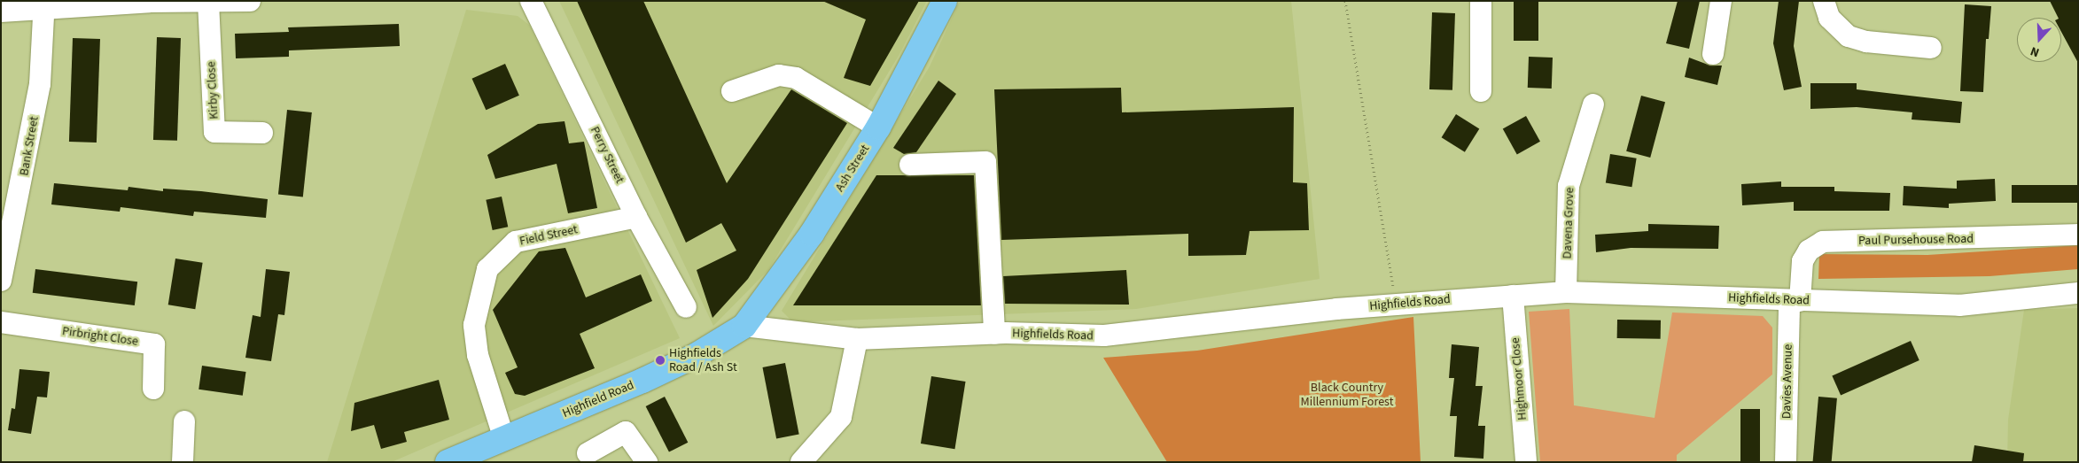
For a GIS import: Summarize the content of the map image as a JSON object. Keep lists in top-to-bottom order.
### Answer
{
  "streets": {
    "main road": ["Ash Street", "Highfield Road"],
    "street": [
      "Kirby Close",
      "Bank Street",
      "Perry Street",
      "Davena Grove",
      "Field Street",
      "Paul Pursehouse Road",
      "Highfields Road",
      "Pirbright Close",
      "Highmoor Close",
      "Davies Avenue"
    ]
  },
  "crossings": [
    ["Perry Street", "Field Street"],
    ["Ash Street", "Highfields Road"],
    ["Ash Street", "Highfield Road"],
    ["Davena Grove", "Highfields Road"],
    ["Field Street", "Highfield Road"],
    ["Paul Pursehouse Road", "Highfields Road"],
    ["Paul Pursehouse Road", "Davies Avenue"],
    ["Highfields Road", "Highmoor Close"],
    ["Highfields Road", "Davies Avenue"],
    ["Highfields Road", "Highfield Road"]
  ],
  "parks": ["Black Country Millennium Forest"],
  "places": ["Highfields Road / Ash St"],
  "north": "bottom"
}
